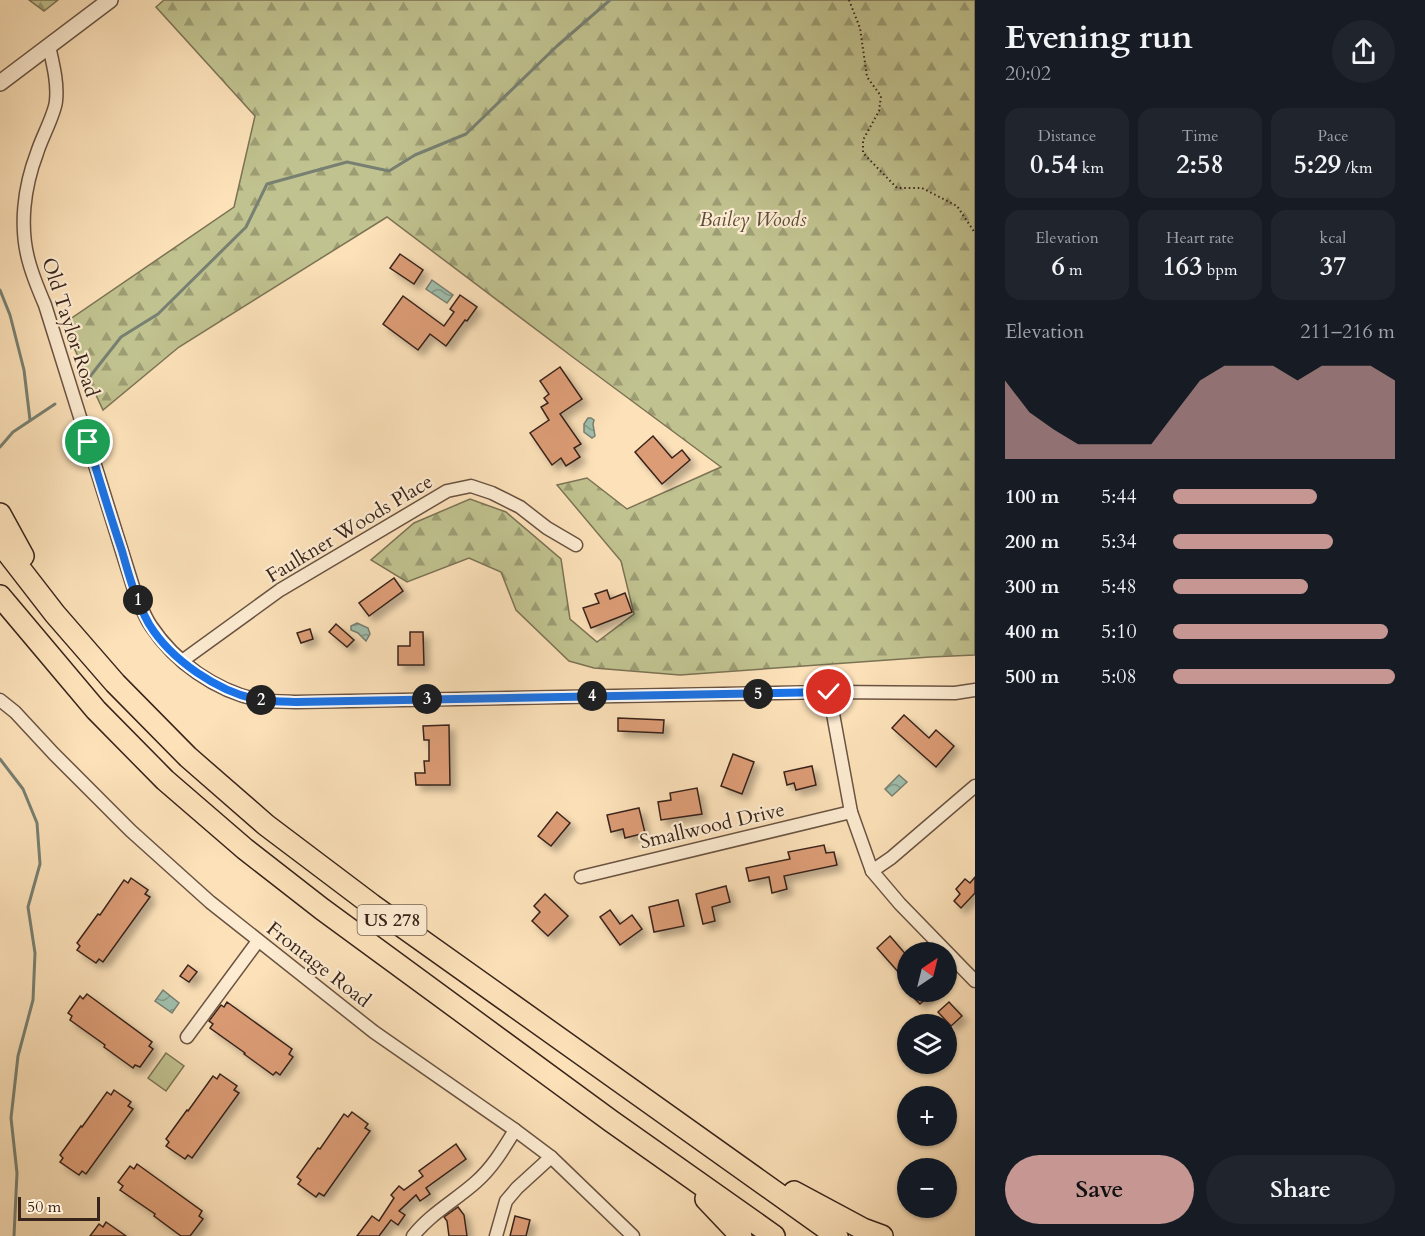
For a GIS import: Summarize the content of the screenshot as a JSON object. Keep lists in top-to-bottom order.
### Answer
{
  "streets": {
    "highway": ["US 278"],
    "street": [
      "Old Taylor Road",
      "Faulkner Woods Place",
      "Smallwood Drive",
      "Frontage Road"
    ]
  },
  "crossings": [
    ["Old Taylor Road", "Faulkner Woods Place"]
  ],
  "parks": ["Bailey Woods"],
  "scale_bar": "50 m",
  "north": "top right",
  "page": {
    "heading": ["Evening run", "20:02"],
    "stats": [
      ["Distance", "0.54 km"],
      ["Time", "2:58"],
      ["Pace", "5:29 /km"],
      ["Elevation", "6 m"],
      ["Heart rate", "163 bpm"],
      ["kcal", "37"]
    ],
    "chart": ["Elevation", "211–216 m"],
    "list": [
      {
        "name": "100 m",
        "note": "5:44"
      },
      {
        "name": "200 m",
        "note": "5:34"
      },
      {
        "name": "300 m",
        "note": "5:48"
      },
      {
        "name": "400 m",
        "note": "5:10"
      },
      {
        "name": "500 m",
        "note": "5:08"
      }
    ],
    "pins": [
      "1",
      "5",
      "4",
      "3",
      "2"
    ],
    "map_buttons": ["+", "−"],
    "buttons": ["Save", "Share"],
    "scale": "50 m"
  }
}
